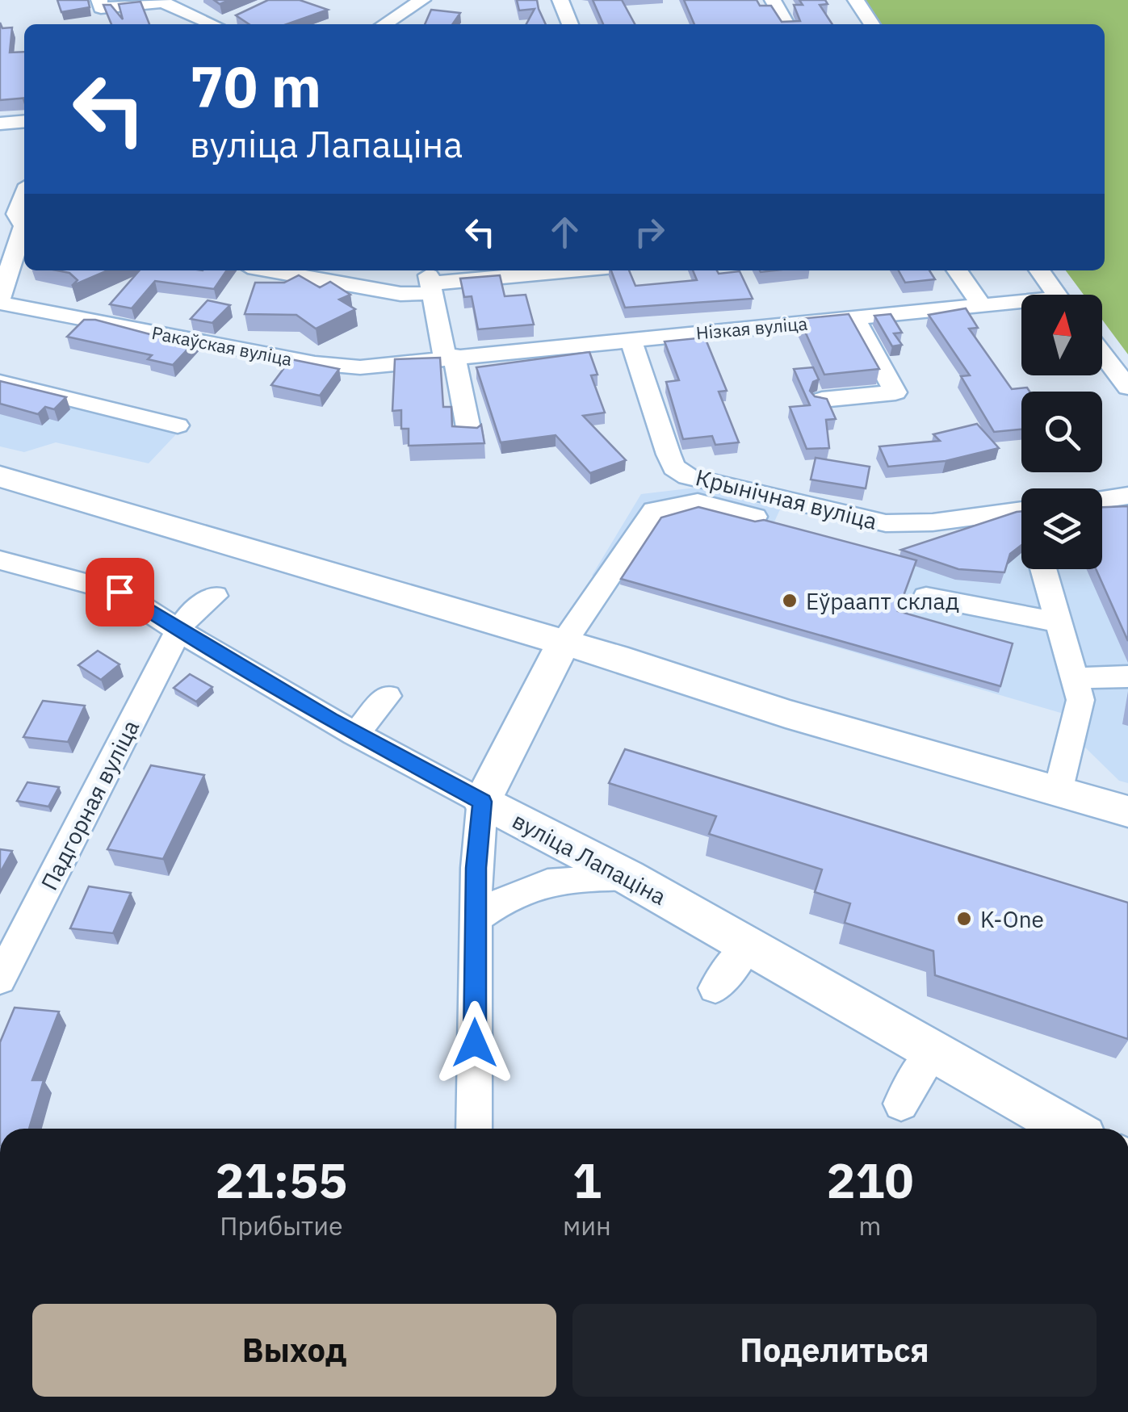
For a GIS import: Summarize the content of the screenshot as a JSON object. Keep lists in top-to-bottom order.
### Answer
{
  "streets": {
    "main road": ["вуліца Лапаціна"],
    "street": [
      "Нізкая вуліца",
      "Ракаўская вуліца",
      "Крынічная вуліца",
      "Падгорная вуліца"
    ]
  },
  "crossings": [
    ["Нізкая вуліца", "Ракаўская вуліца"],
    ["Нізкая вуліца", "Крынічная вуліца"],
    ["Падгорная вуліца", "вуліца Лапаціна"]
  ],
  "places": ["Еўраапт склад", "K-One"],
  "north": "top",
  "page": {
    "turn": ["70 m", "вуліца Лапаціна"],
    "eta": [
      "21:55",
      "Прибытие",
      "1",
      "мин",
      "210",
      "m"
    ],
    "buttons": ["Выход", "Поделиться"]
  }
}
